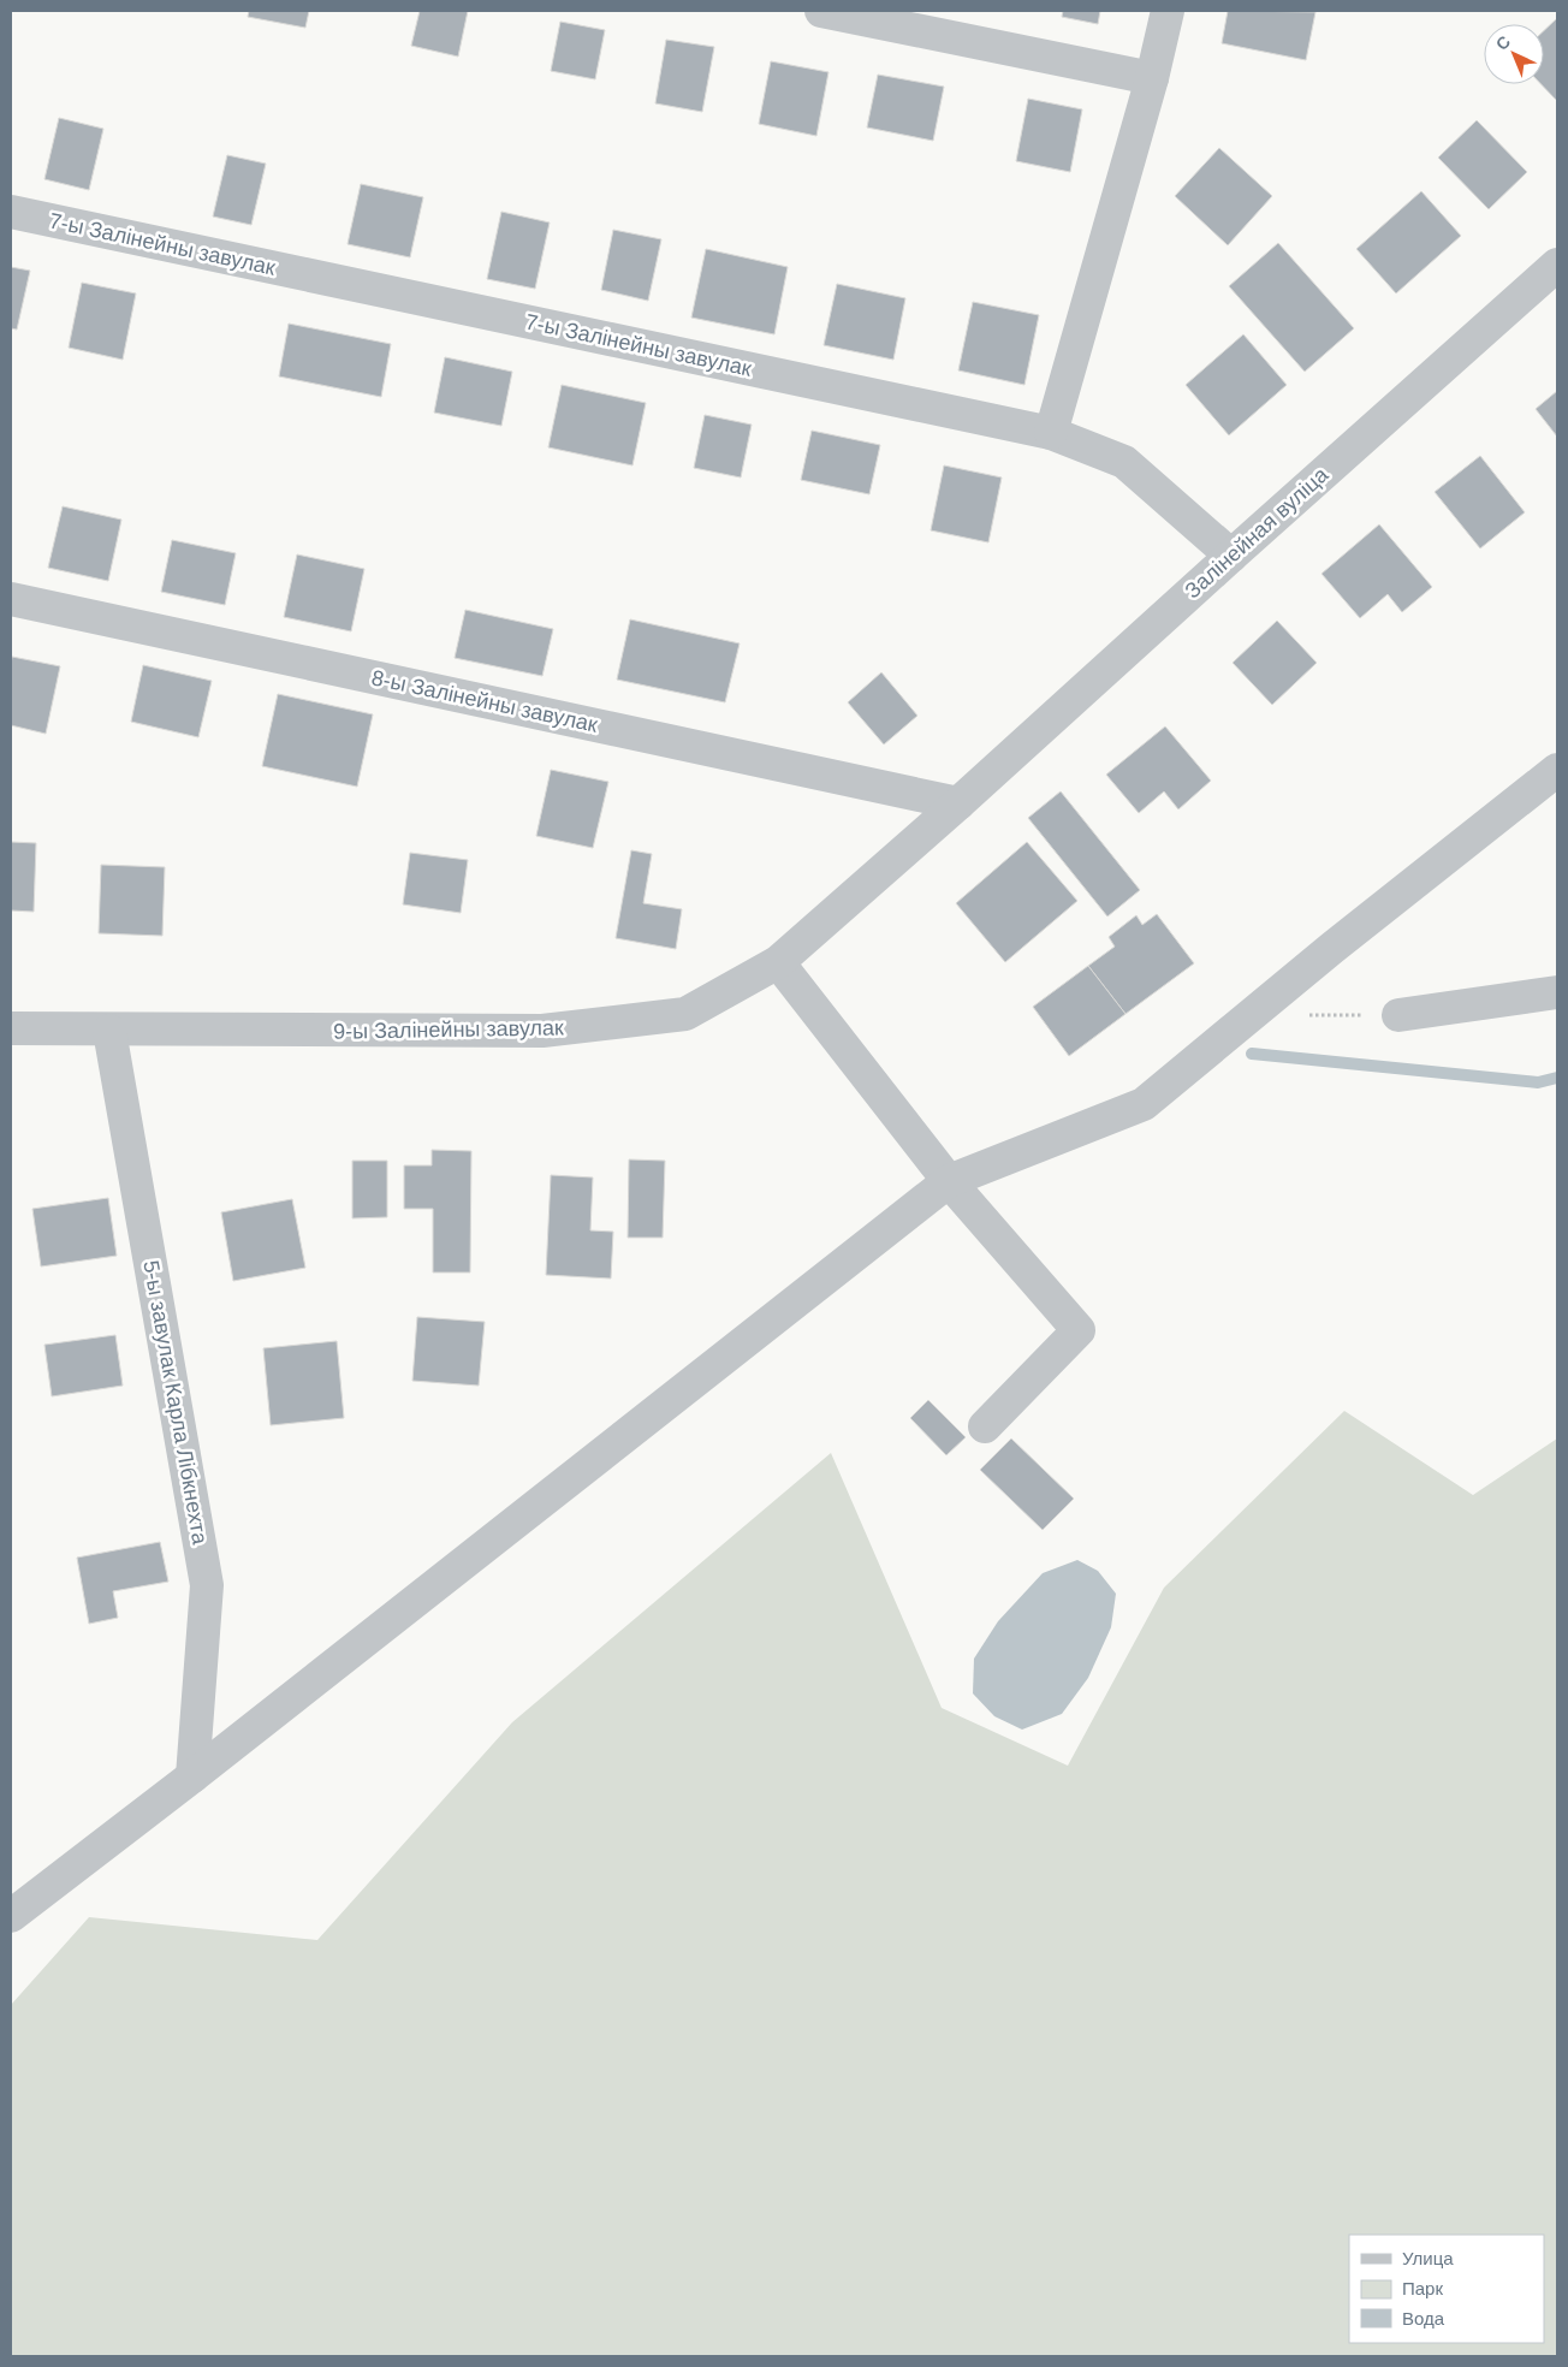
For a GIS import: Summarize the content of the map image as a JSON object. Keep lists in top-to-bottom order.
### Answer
{
  "streets": {
    "street": [
      "7-ы Залінейны завулак",
      "Залінейная вуліца",
      "8-ы Залінейны завулак",
      "9-ы Залінейны завулак",
      "5-ы завулак Карла Лібкнехта"
    ]
  },
  "crossings": [
    ["7-ы Залінейны завулак", "Залінейная вуліца"],
    ["Залінейная вуліца", "8-ы Залінейны завулак"],
    ["Залінейная вуліца", "9-ы Залінейны завулак"],
    ["8-ы Залінейны завулак", "9-ы Залінейны завулак"],
    ["9-ы Залінейны завулак", "5-ы завулак Карла Лібкнехта"]
  ],
  "legend": ["Улица", "Парк", "Вода"],
  "north": "top left"
}
